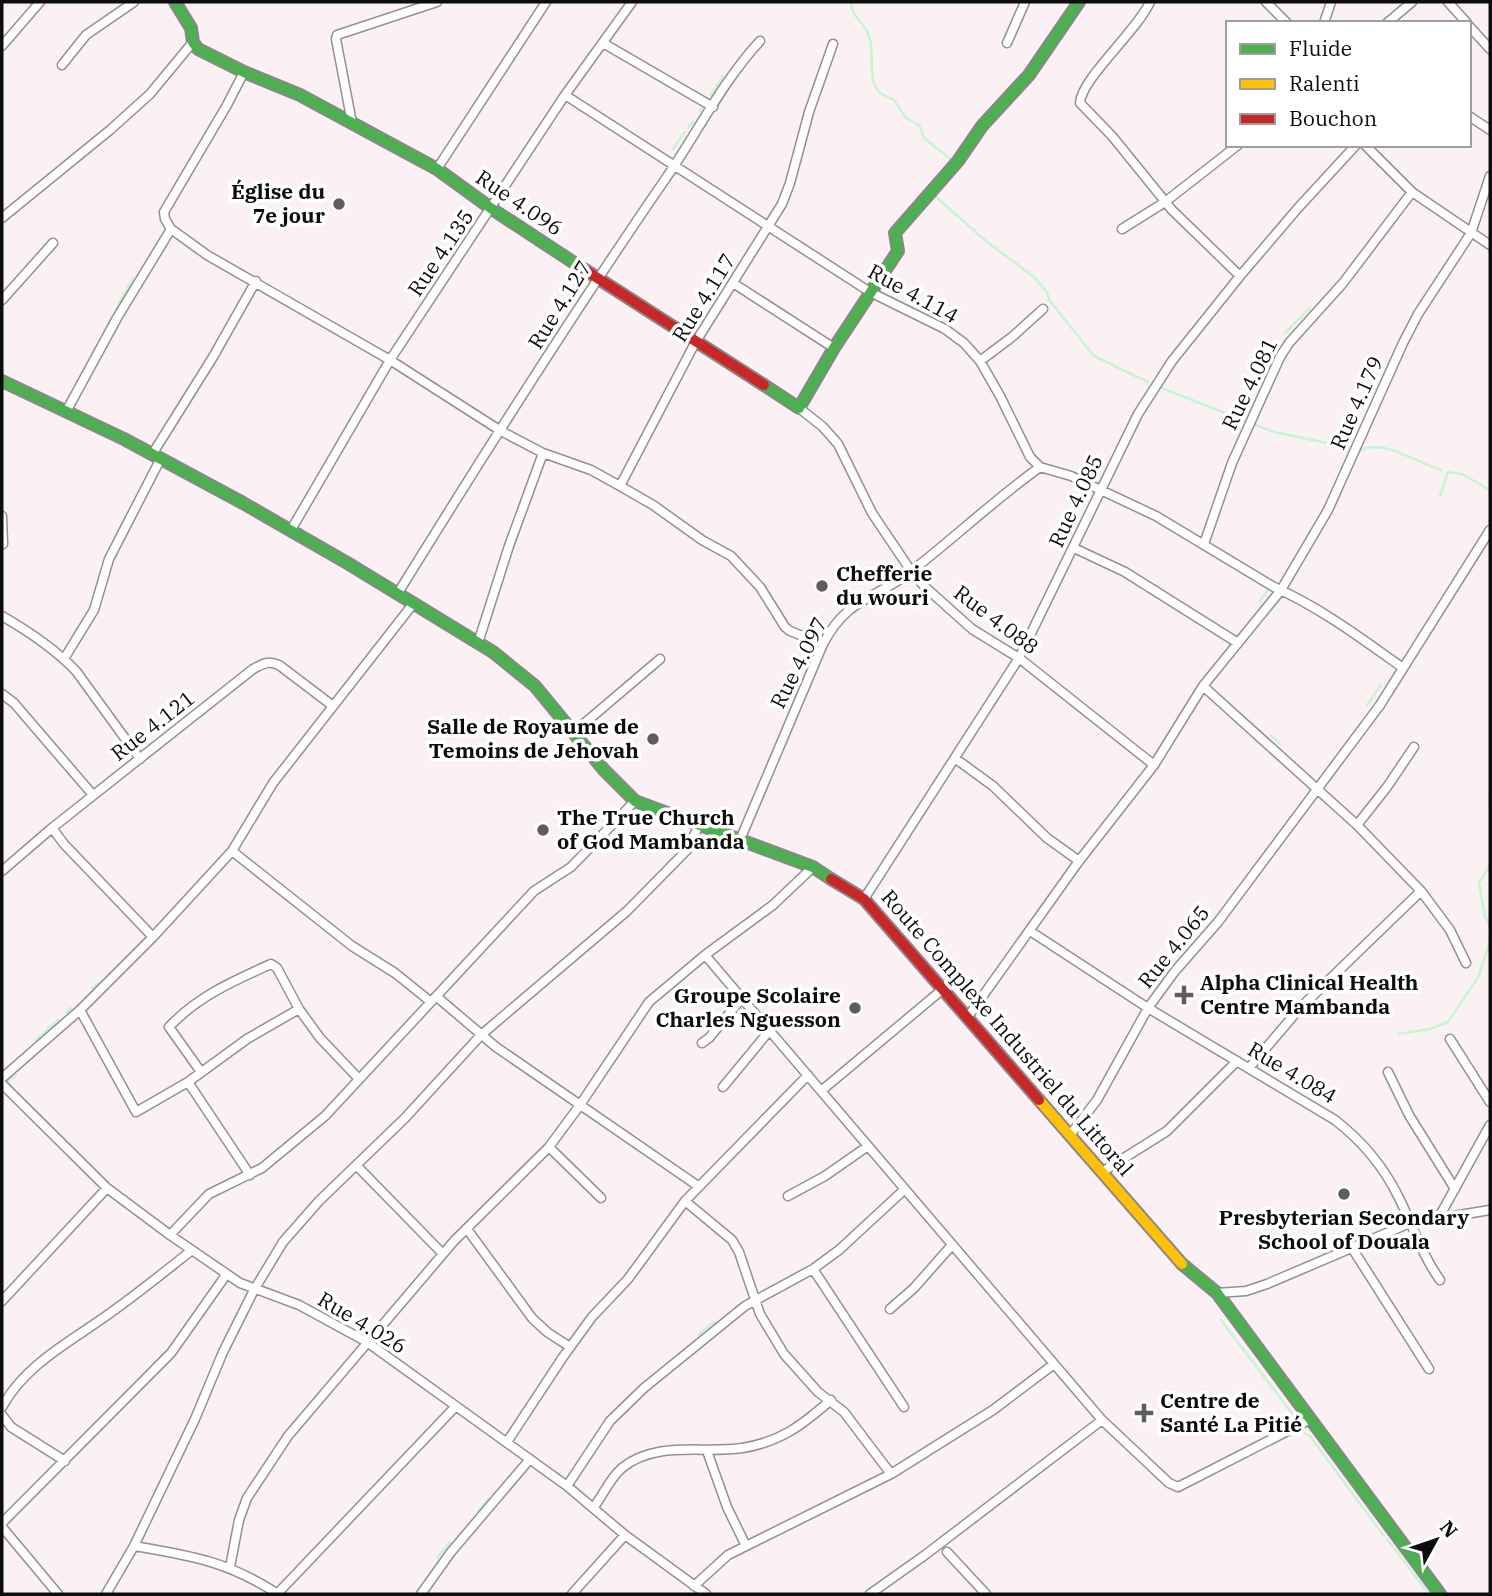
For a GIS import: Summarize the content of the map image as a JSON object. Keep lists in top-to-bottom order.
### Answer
{
  "streets": {
    "street": [
      "Rue 4.096",
      "Rue 4.135",
      "Rue 4.114",
      "Rue 4.117",
      "Rue 4.127",
      "Rue 4.081",
      "Rue 4.179",
      "Rue 4.085",
      "Rue 4.088",
      "Rue 4.097",
      "Rue 4.121",
      "Rue 4.065",
      "Route Complexe Industriel du Littoral",
      "Rue 4.084",
      "Rue 4.026"
    ]
  },
  "crossings": [
    ["Rue 4.096", "Rue 4.135"],
    ["Rue 4.096", "Rue 4.117"],
    ["Rue 4.096", "Rue 4.127"],
    ["Rue 4.096", "Rue 4.088"],
    ["Rue 4.135", "Rue 4.114"],
    ["Rue 4.114", "Rue 4.117"],
    ["Rue 4.114", "Rue 4.127"],
    ["Rue 4.114", "Rue 4.097"],
    ["Rue 4.179", "Rue 4.088"],
    ["Rue 4.179", "Route Complexe Industriel du Littoral"],
    ["Rue 4.179", "Rue 4.084"],
    ["Rue 4.085", "Rue 4.088"],
    ["Rue 4.085", "Route Complexe Industriel du Littoral"],
    ["Rue 4.088", "Rue 4.097"],
    ["Rue 4.097", "Route Complexe Industriel du Littoral"],
    ["Rue 4.065", "Route Complexe Industriel du Littoral"],
    ["Rue 4.065", "Rue 4.084"]
  ],
  "places": {
    "other": [
      "Église du 7e jour",
      "Chefferie du wouri",
      "Salle de Royaume de Temoins de Jehovah",
      "The True Church of God Mambanda",
      "Groupe Scolaire Charles Nguesson",
      "Presbyterian Secondary School of Douala"
    ],
    "health": ["Alpha Clinical Health Centre Mambanda", "Centre de Santé La Pitié"]
  },
  "legend": ["Fluide", "Ralenti", "Bouchon"],
  "north": "top right"
}
